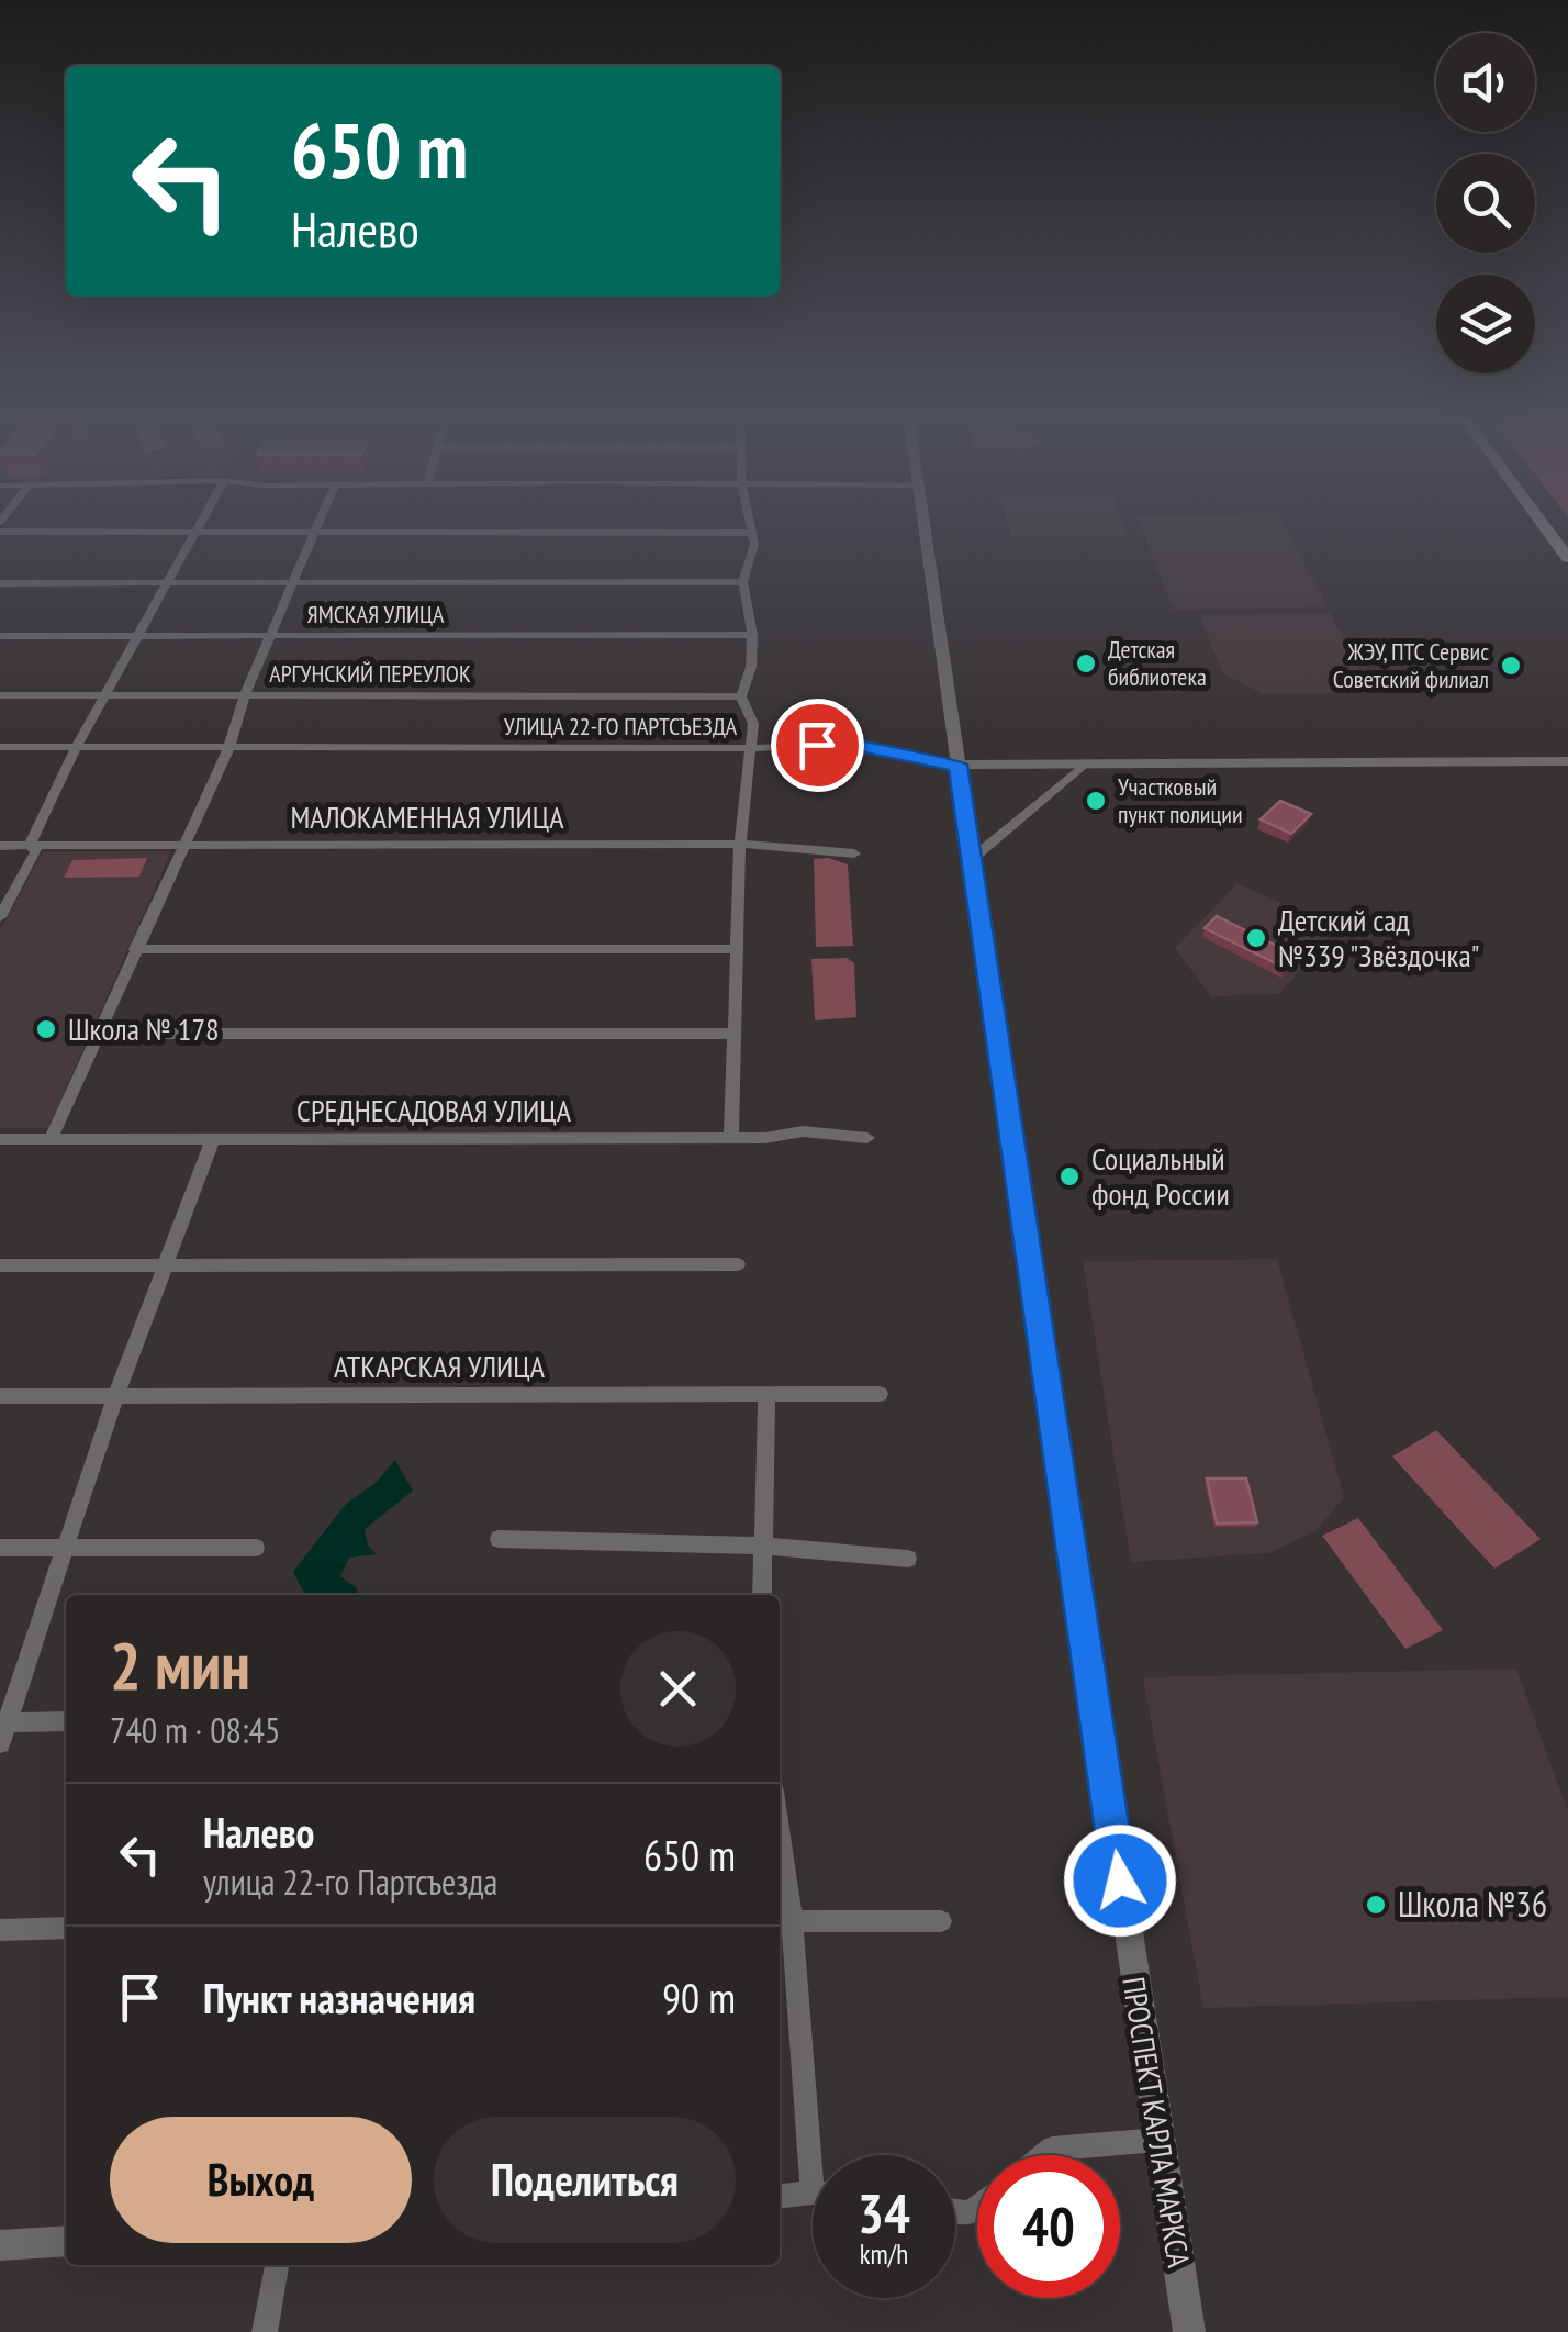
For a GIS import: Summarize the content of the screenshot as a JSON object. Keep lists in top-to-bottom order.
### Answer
{
  "streets": {
    "street": [
      "ЯМСКАЯ УЛИЦА",
      "АРГУНСКИЙ ПЕРЕУЛОК",
      "УЛИЦА 22-ГО ПАРТСЪЕЗДА",
      "МАЛОКАМЕННАЯ УЛИЦА",
      "СРЕДНЕСАДОВАЯ УЛИЦА",
      "АТКАРСКАЯ УЛИЦА",
      "ПРОСПЕКТ КАРЛА МАРКСА"
    ]
  },
  "crossings": [
    ["УЛИЦА 22-ГО ПАРТСЪЕЗДА", "ПРОСПЕКТ КАРЛА МАРКСА"]
  ],
  "places": [
    "Детская библиотека",
    "ЖЭУ, ПТС Сервис Советский филиал",
    "Участковый пункт полиции",
    "Детский сад №339 \"Звёздочка\"",
    "Школа № 178",
    "Социальный фонд России",
    "Школа №36"
  ],
  "page": {
    "turn": ["650 m", "Налево"],
    "heading": ["2 мин", "740 m · 08:45"],
    "list": [
      {
        "name": "Налево",
        "note": "улица 22-го Партсъезда",
        "value": "650 m"
      },
      {
        "name": "Пункт назначения",
        "value": "90 m"
      }
    ],
    "buttons": ["Выход", "Поделиться"],
    "speed": "34 km/h",
    "limit": "40"
  }
}
